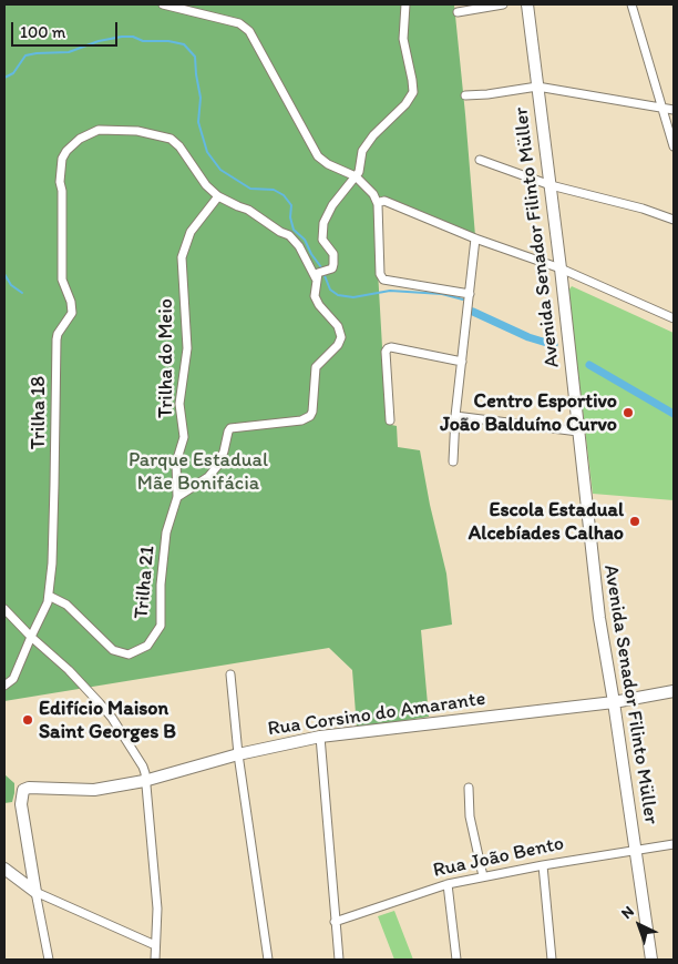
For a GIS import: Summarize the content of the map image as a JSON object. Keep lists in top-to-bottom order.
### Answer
{
  "streets": {
    "street": [
      "Avenida Senador Filinto Müller",
      "Trilha do Meio",
      "Trilha 18",
      "Trilha 21",
      "Rua Corsino do Amarante",
      "Rua João Bento"
    ]
  },
  "crossings": [
    ["Avenida Senador Filinto Müller", "Rua Corsino do Amarante"],
    ["Avenida Senador Filinto Müller", "Rua João Bento"],
    ["Trilha do Meio", "Trilha 18"],
    ["Trilha do Meio", "Trilha 21"],
    ["Trilha 18", "Trilha 21"]
  ],
  "parks": ["Parque Estadual Mãe Bonifácia"],
  "places": ["Centro Esportivo João Balduíno Curvo", "Escola Estadual Alcebíades Calhao", "Edifício Maison Saint Georges B"],
  "scale_bar": "100 m",
  "north": "top left"
}
